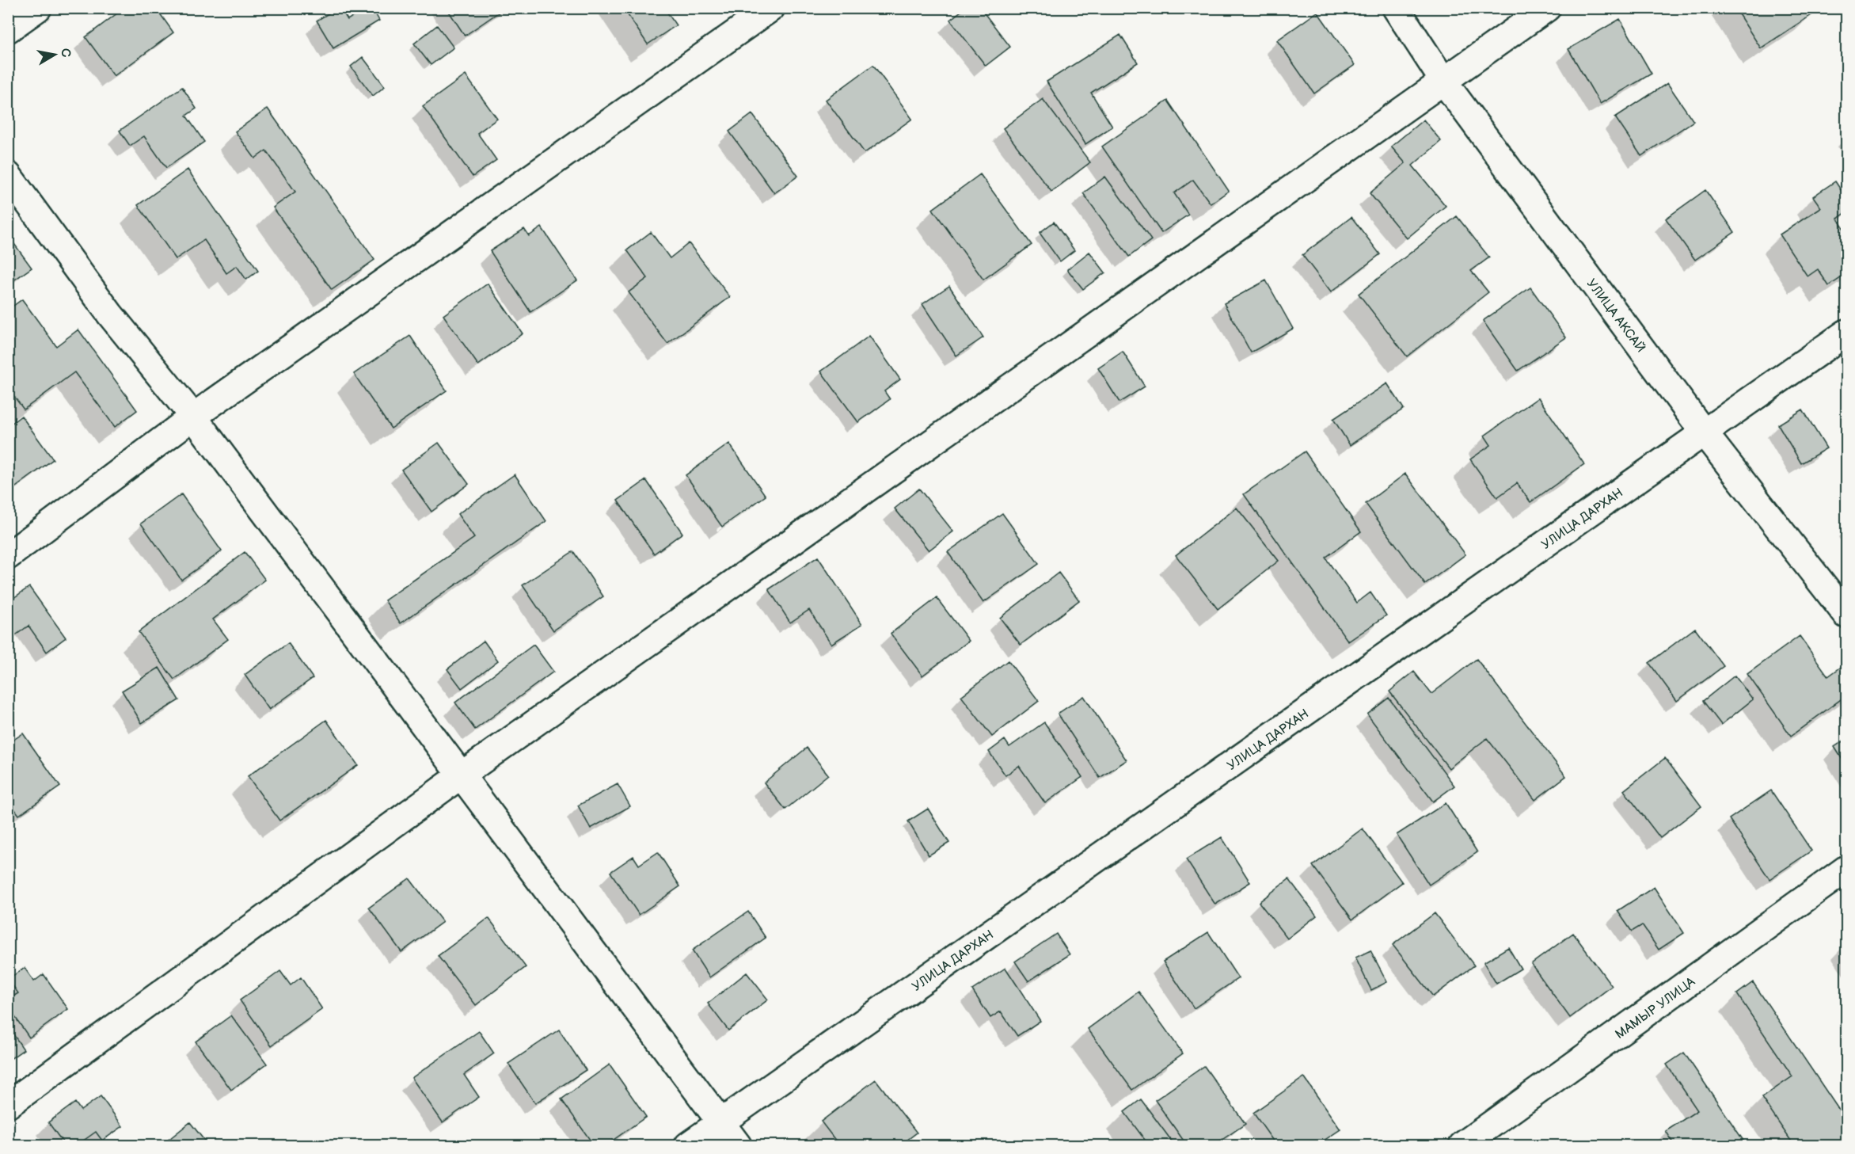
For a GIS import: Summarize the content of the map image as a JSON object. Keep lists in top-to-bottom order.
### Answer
{
  "streets": {
    "street": ["УЛИЦА АКСАЙ", "УЛИЦА ДАРХАН", "МАМЫР УЛИЦА"]
  },
  "crossings": [
    ["УЛИЦА АКСАЙ", "УЛИЦА ДАРХАН"]
  ],
  "north": "right"
}
